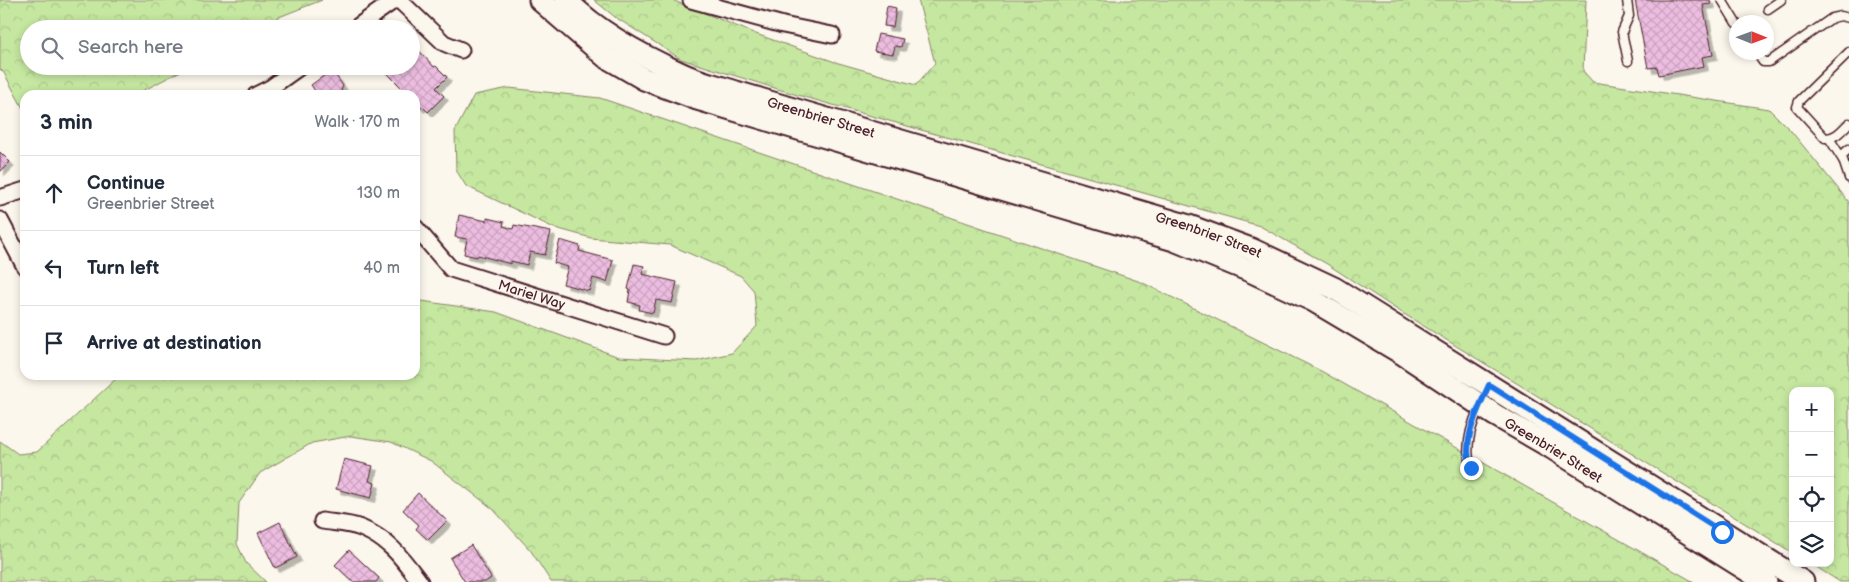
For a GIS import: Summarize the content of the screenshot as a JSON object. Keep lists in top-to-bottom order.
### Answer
{
  "streets": {
    "main road": ["Greenbrier Street"],
    "street": ["Mariel Way"]
  },
  "north": "right",
  "page": {
    "search": "Search here",
    "heading": ["3 min", "Walk · 170 m"],
    "list": [
      ["Continue", "Greenbrier Street", "130 m"],
      ["Turn left", "40 m"],
      "Arrive at destination"
    ],
    "map_buttons": ["+", "−"]
  }
}
